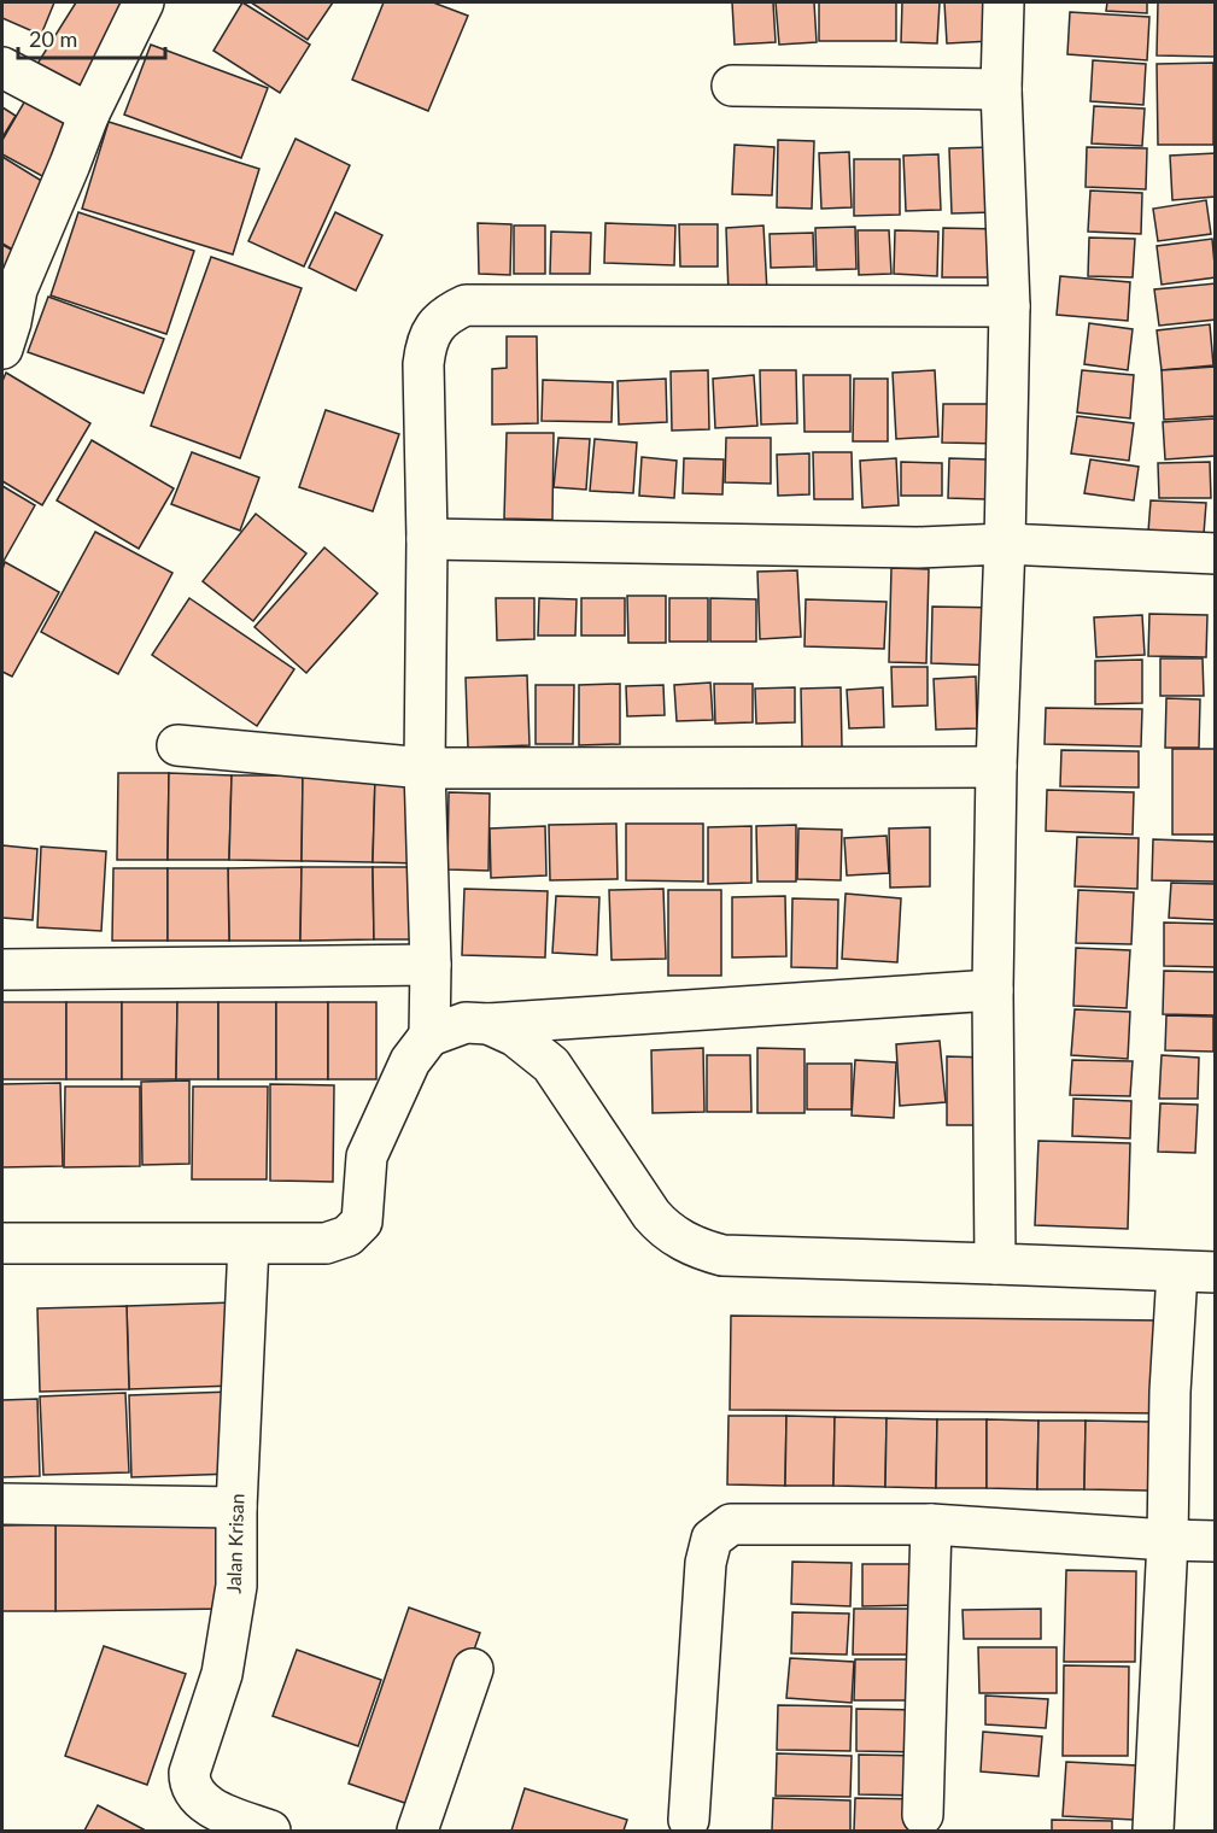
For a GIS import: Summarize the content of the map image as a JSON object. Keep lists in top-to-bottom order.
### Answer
{
  "streets": {
    "street": ["Jalan Krisan"]
  },
  "scale_bar": "20 m"
}
